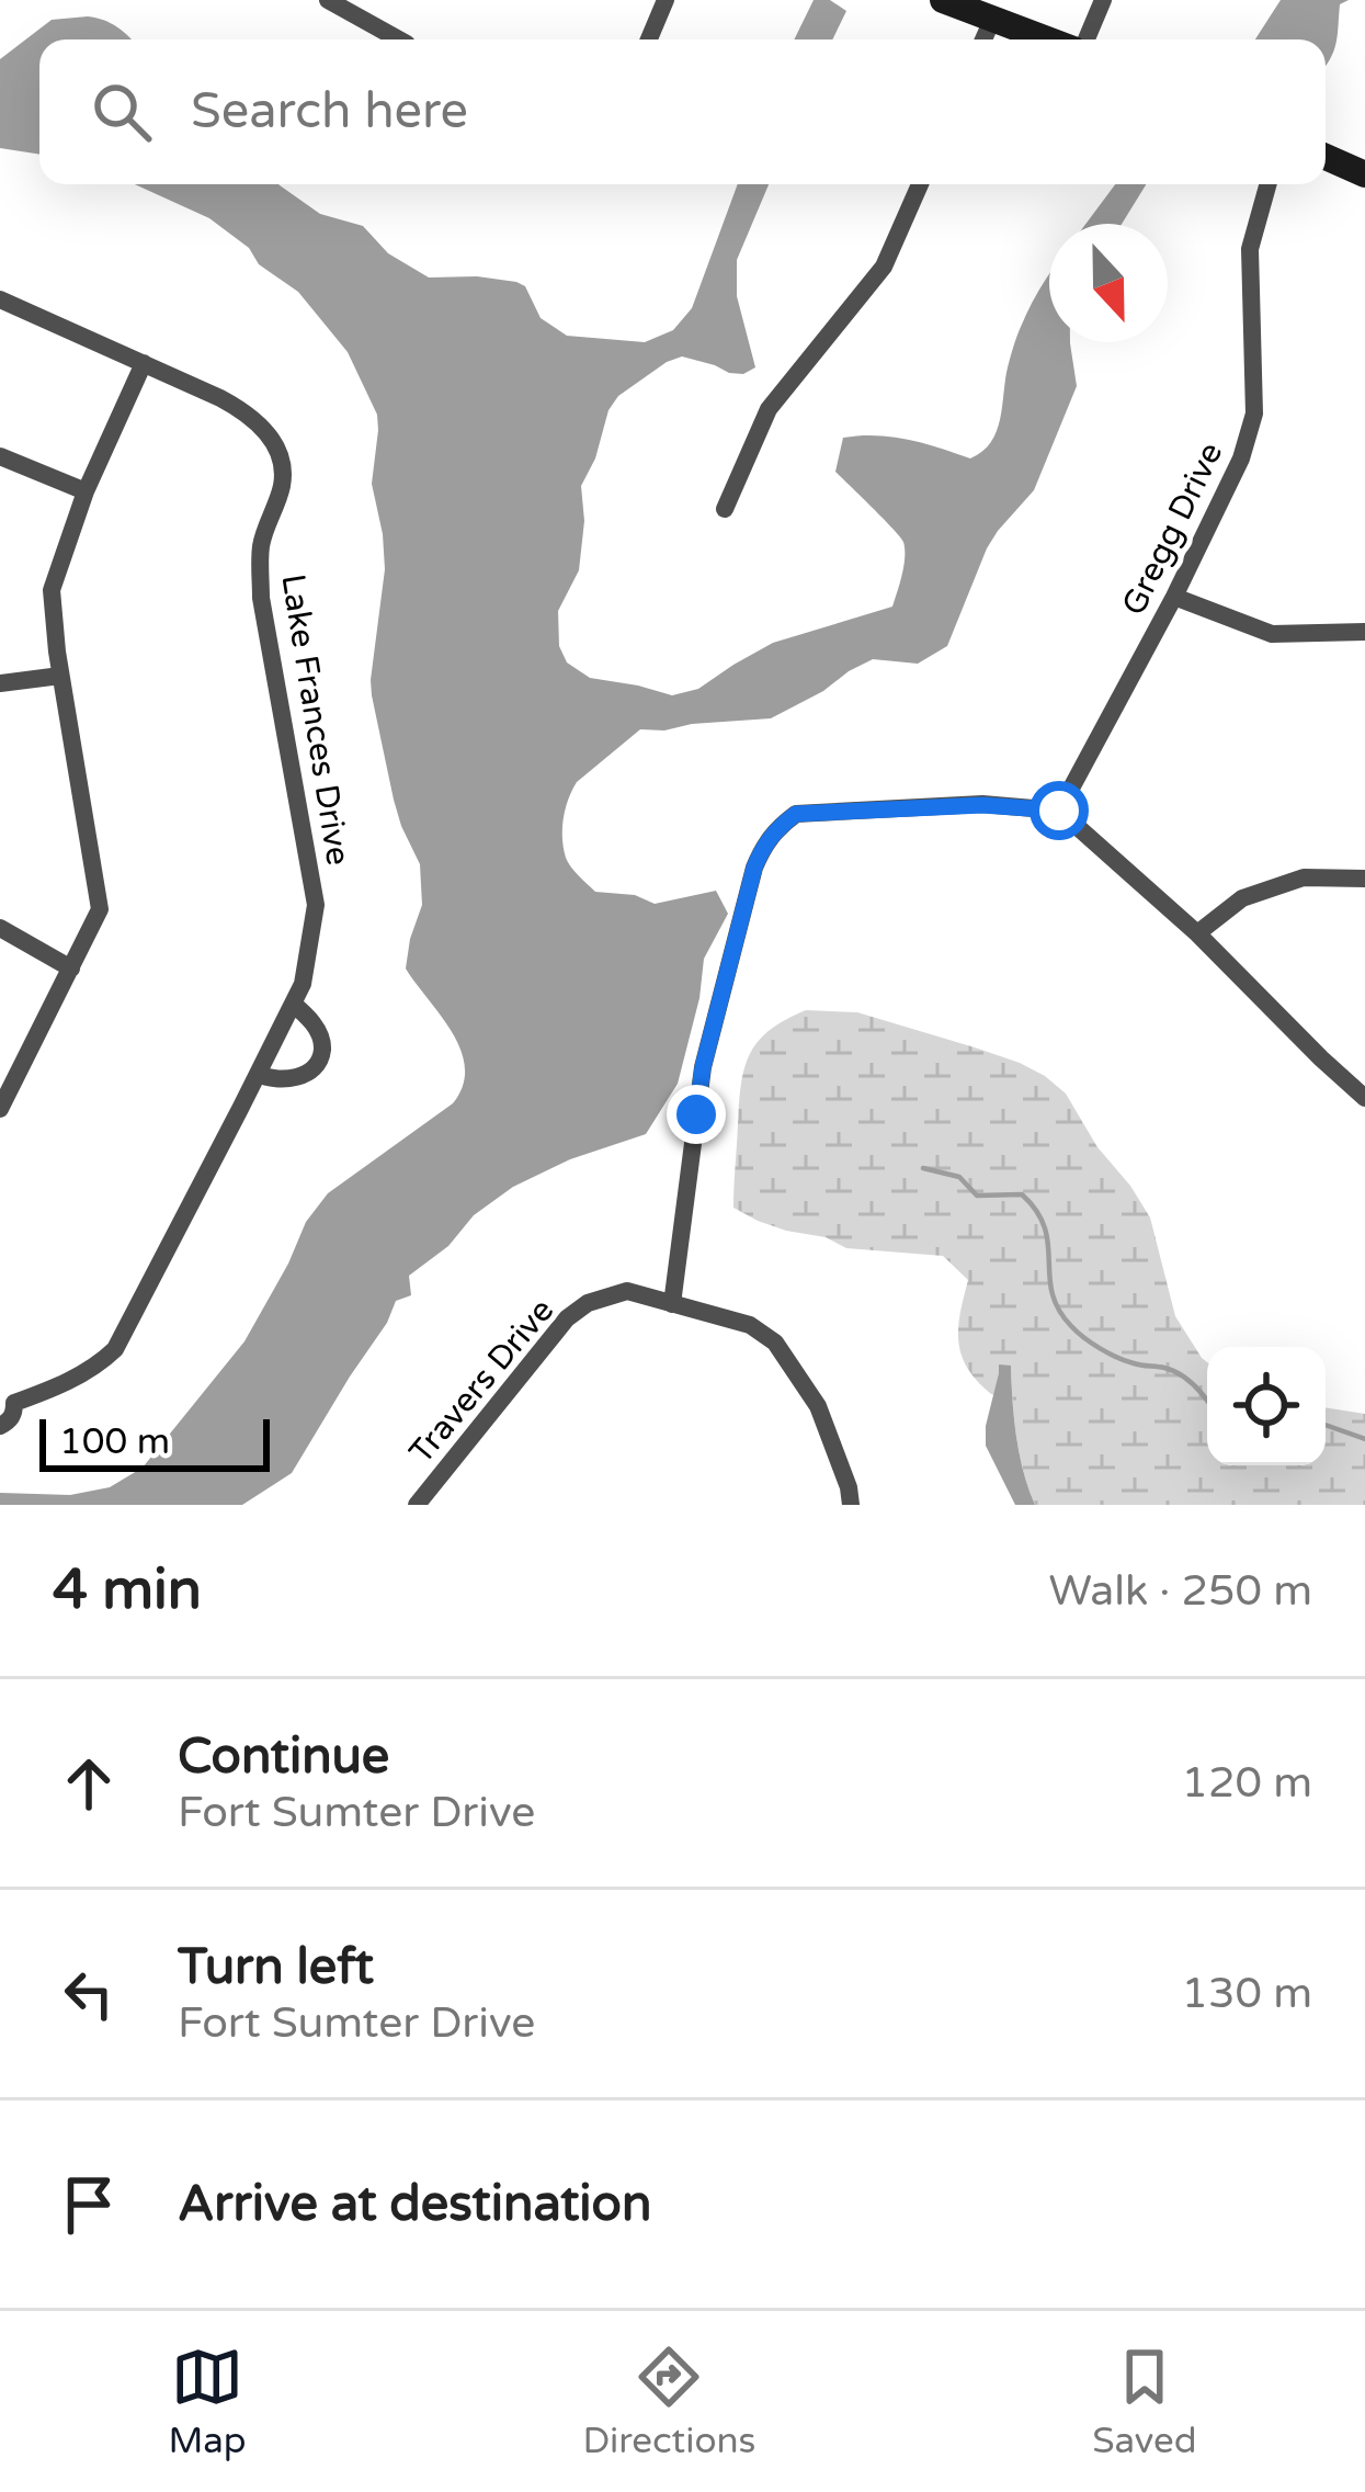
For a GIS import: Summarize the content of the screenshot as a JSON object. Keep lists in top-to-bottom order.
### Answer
{
  "streets": {
    "street": ["Gregg Drive", "Lake Frances Drive", "Travers Drive"]
  },
  "scale_bar": "100 m",
  "north": "bottom",
  "page": {
    "search": "Search here",
    "scale": "100 m",
    "heading": ["4 min", "Walk · 250 m"],
    "list": [
      ["Continue", "Fort Sumter Drive", "120 m"],
      ["Turn left", "Fort Sumter Drive", "130 m"],
      "Arrive at destination"
    ],
    "nav": ["Map", "Directions", "Saved"]
  }
}
